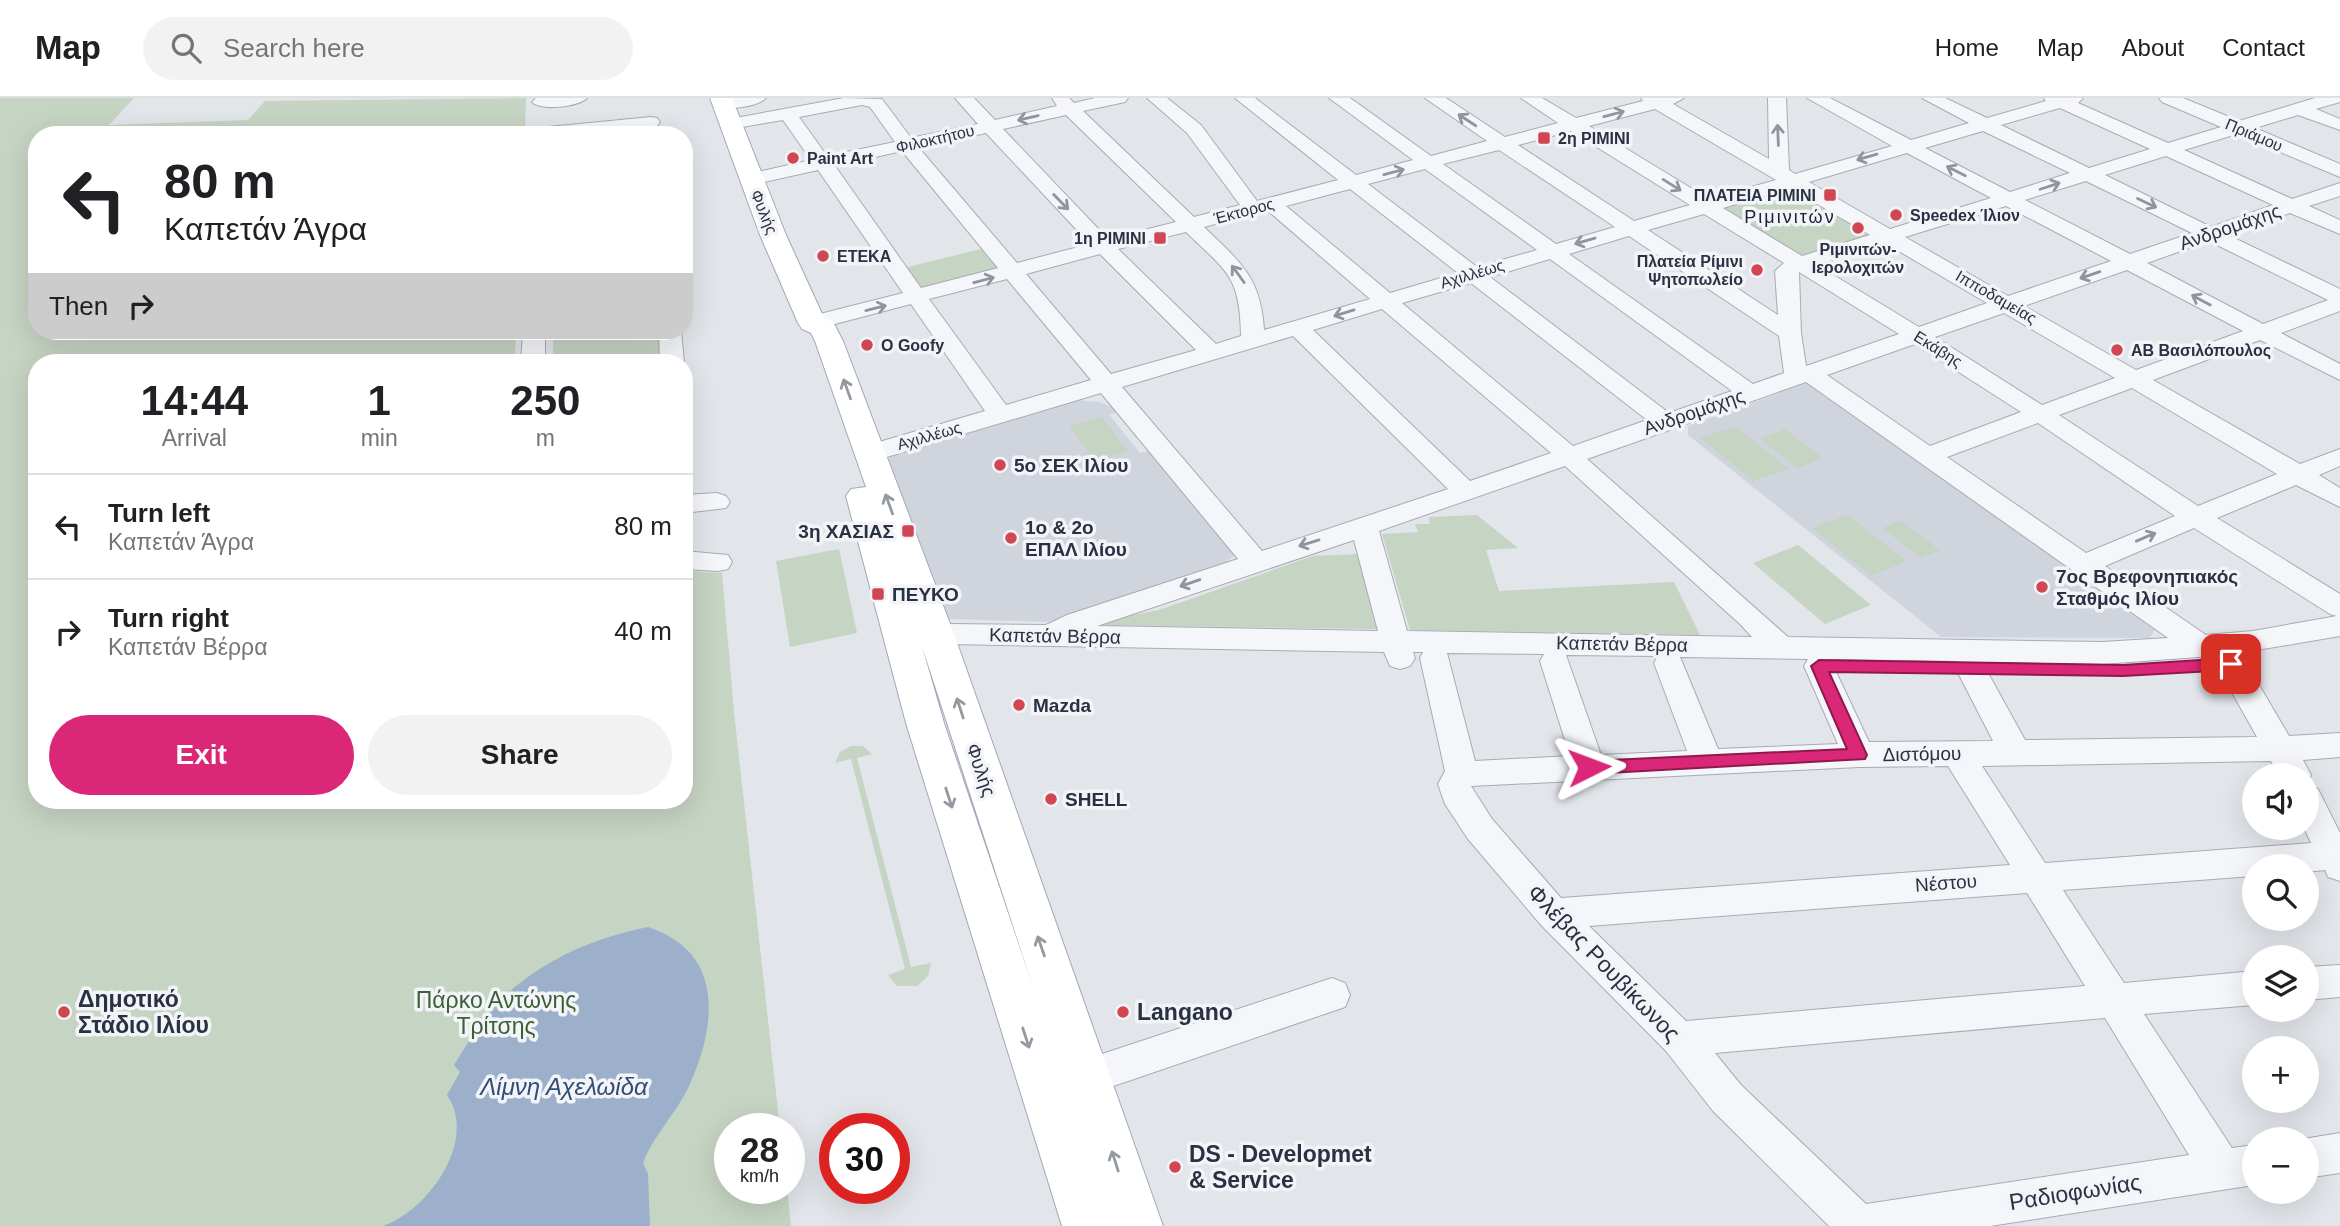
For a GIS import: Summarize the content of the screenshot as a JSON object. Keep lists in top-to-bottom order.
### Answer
{
  "streets": {
    "main road": ["Φυλής"],
    "street": [
      "Πριάμου",
      "Φιλοκτήτου",
      "Έκτορος",
      "Ανδρομάχης",
      "Αχιλλέως",
      "Ιπποδαμείας",
      "Εκάβης",
      "Καπετάν Βέρρα",
      "Διστόμου",
      "Νέστου",
      "Φλέβας Ρουβίκωνος",
      "Ραδιοφωνίας"
    ]
  },
  "crossings": [
    ["Φιλοκτήτου", "Φυλής"],
    ["Έκτορος", "Φυλής"],
    ["Έκτορος", "Ιπποδαμείας"],
    ["Έκτορος", "Εκάβης"],
    ["Φυλής", "Αχιλλέως"],
    ["Φυλής", "Καπετάν Βέρρα"],
    ["Ανδρομάχης", "Ιπποδαμείας"],
    ["Ανδρομάχης", "Εκάβης"],
    ["Ανδρομάχης", "Καπετάν Βέρρα"],
    ["Ανδρομάχης", "Φλέβας Ρουβίκωνος"],
    ["Αχιλλέως", "Ιπποδαμείας"],
    ["Αχιλλέως", "Εκάβης"],
    ["Καπετάν Βέρρα", "Φλέβας Ρουβίκωνος"],
    ["Διστόμου", "Φλέβας Ρουβίκωνος"],
    ["Νέστου", "Φλέβας Ρουβίκωνος"],
    ["Φλέβας Ρουβίκωνος", "Ραδιοφωνίας"]
  ],
  "one_way": ["Έκτορος"],
  "districts": ["Ριμινιτών"],
  "water": ["Λίμνη Αχελωίδα"],
  "parks": ["Πάρκο Αντώνης Τρίτσης"],
  "places": {
    "transit": [
      "2η ΡΙΜΙΝΙ",
      "ΠΛΑΤΕΙΑ ΡΙΜΙΝΙ",
      "1η ΡΙΜΙΝΙ",
      "3η ΧΑΣΙΑΣ",
      "ΠΕΥΚΟ"
    ],
    "other": [
      "Paint Art",
      "Speedex Ίλιον",
      "Ριμινιτών- Ιερολοχιτών",
      "ΕΤΕΚΑ",
      "Πλατεία Ρίμινι Ψητοπωλείο",
      "Ο Goofy",
      "ΑΒ Βασιλόπουλος",
      "5ο ΣΕΚ Ιλίου",
      "1ο & 2ο ΕΠΑΛ Ιλίου",
      "7ος Βρεφονηπιακός Σταθμός Ιλίου",
      "Mazda",
      "SHELL",
      "Δημοτικό Στάδιο Ιλίου",
      "Langano",
      "DS - Developmet & Service"
    ]
  },
  "page": {
    "header": "Map",
    "search": "Search here",
    "nav": [
      "Home",
      "Map",
      "About",
      "Contact"
    ],
    "turn": ["80 m", "Καπετάν Άγρα"],
    "then": "Then",
    "eta": [
      "14:44",
      "Arrival",
      "1",
      "min",
      "250",
      "m"
    ],
    "list": [
      {
        "name": "Turn left",
        "note": "Καπετάν Άγρα",
        "value": "80 m"
      },
      {
        "name": "Turn right",
        "note": "Καπετάν Βέρρα",
        "value": "40 m"
      }
    ],
    "buttons": ["Exit", "Share"],
    "map_buttons": ["+", "−"],
    "speed": "28 km/h",
    "limit": "30"
  }
}
